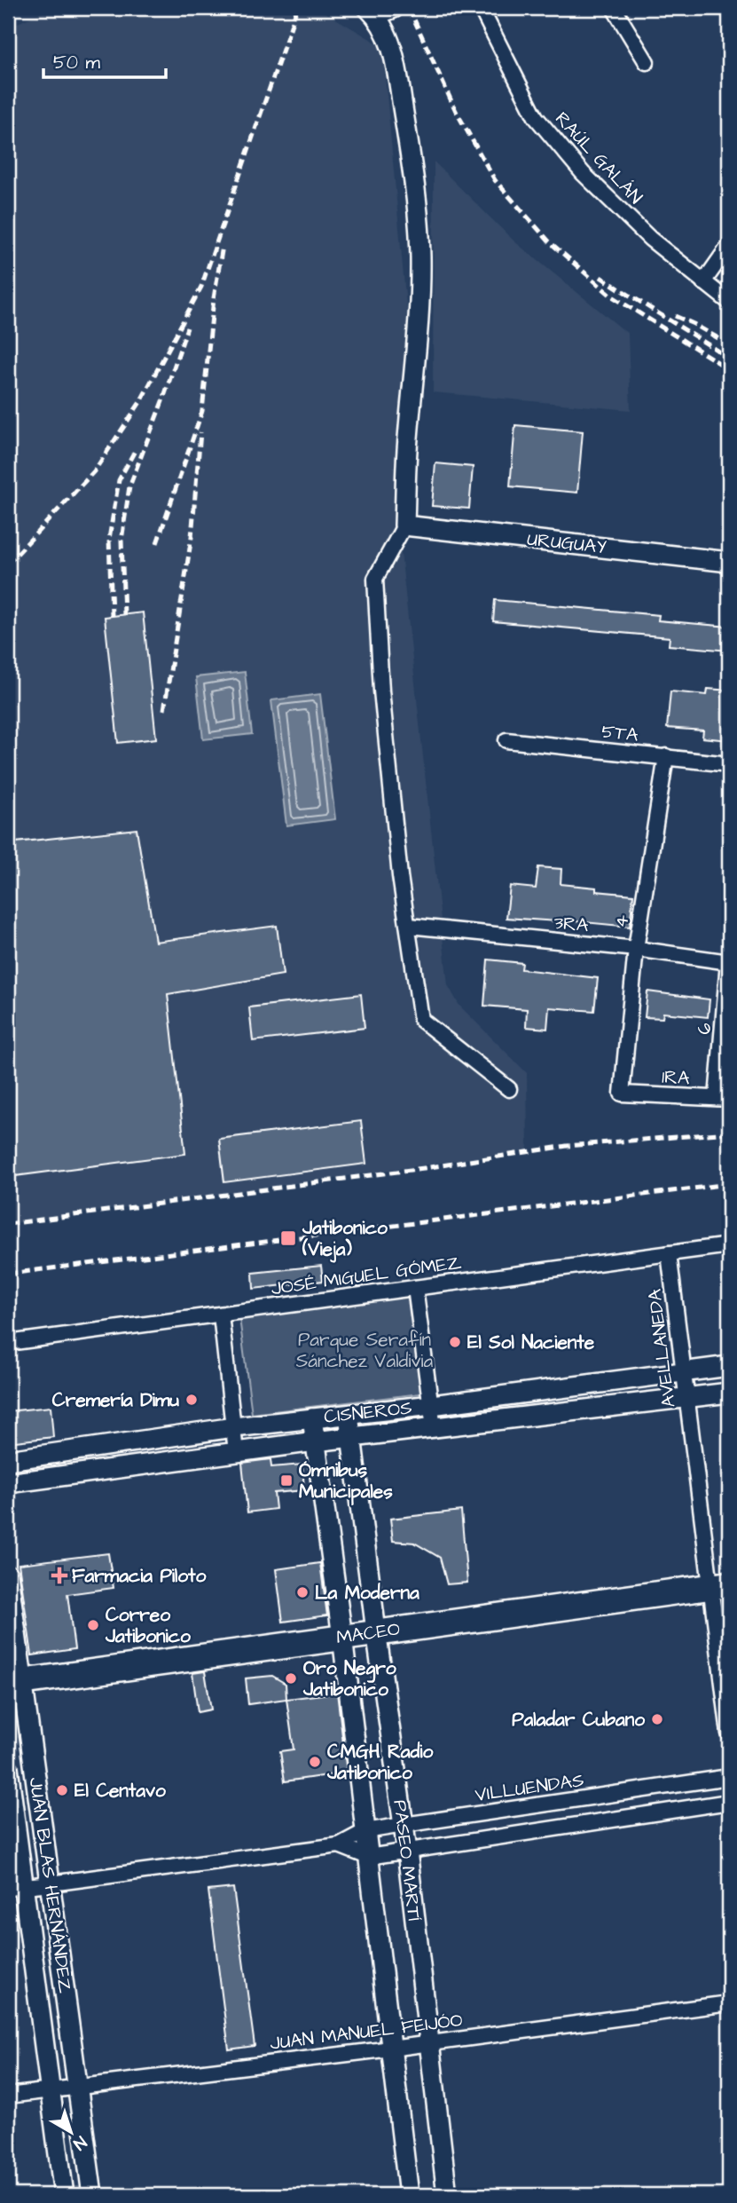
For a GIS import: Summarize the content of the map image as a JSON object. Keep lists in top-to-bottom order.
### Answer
{
  "streets": {
    "highway": ["MACEO"],
    "street": [
      "RAÚL GALÁN",
      "URUGUAY",
      "5TA",
      "4",
      "3RA",
      "6",
      "1RA",
      "JOSÉ MIGUEL GÓMEZ",
      "AVELLANEDA",
      "CISNEROS",
      "VILLUENDAS",
      "PASEO MARTÍ",
      "JUAN BLAS HERNÁNDEZ",
      "JUAN MANUEL FEIJÓO"
    ]
  },
  "crossings": [
    ["5TA", "4"],
    ["4", "3RA"],
    ["4", "1RA"],
    ["3RA", "6"],
    ["6", "1RA"],
    ["JOSÉ MIGUEL GÓMEZ", "AVELLANEDA"],
    ["AVELLANEDA", "CISNEROS"],
    ["AVELLANEDA", "MACEO"],
    ["CISNEROS", "PASEO MARTÍ"],
    ["MACEO", "PASEO MARTÍ"],
    ["MACEO", "JUAN BLAS HERNÁNDEZ"],
    ["VILLUENDAS", "PASEO MARTÍ"],
    ["VILLUENDAS", "JUAN BLAS HERNÁNDEZ"],
    ["PASEO MARTÍ", "JUAN MANUEL FEIJÓO"],
    ["JUAN BLAS HERNÁNDEZ", "JUAN MANUEL FEIJÓO"]
  ],
  "parks": ["Parque Serafín Sánchez Valdivia"],
  "places": {
    "transit": ["Jatibonico (Vieja)", "Ómnibus Municipales"],
    "other": [
      "El Sol Naciente",
      "Cremería Dimu",
      "La Moderna",
      "Correo Jatibonico",
      "Oro Negro Jatibonico",
      "Paladar Cubano",
      "CMGH Radio Jatibonico",
      "El Centavo"
    ],
    "health": ["Farmacia Piloto"]
  },
  "scale_bar": "50 m",
  "north": "bottom right"
}
